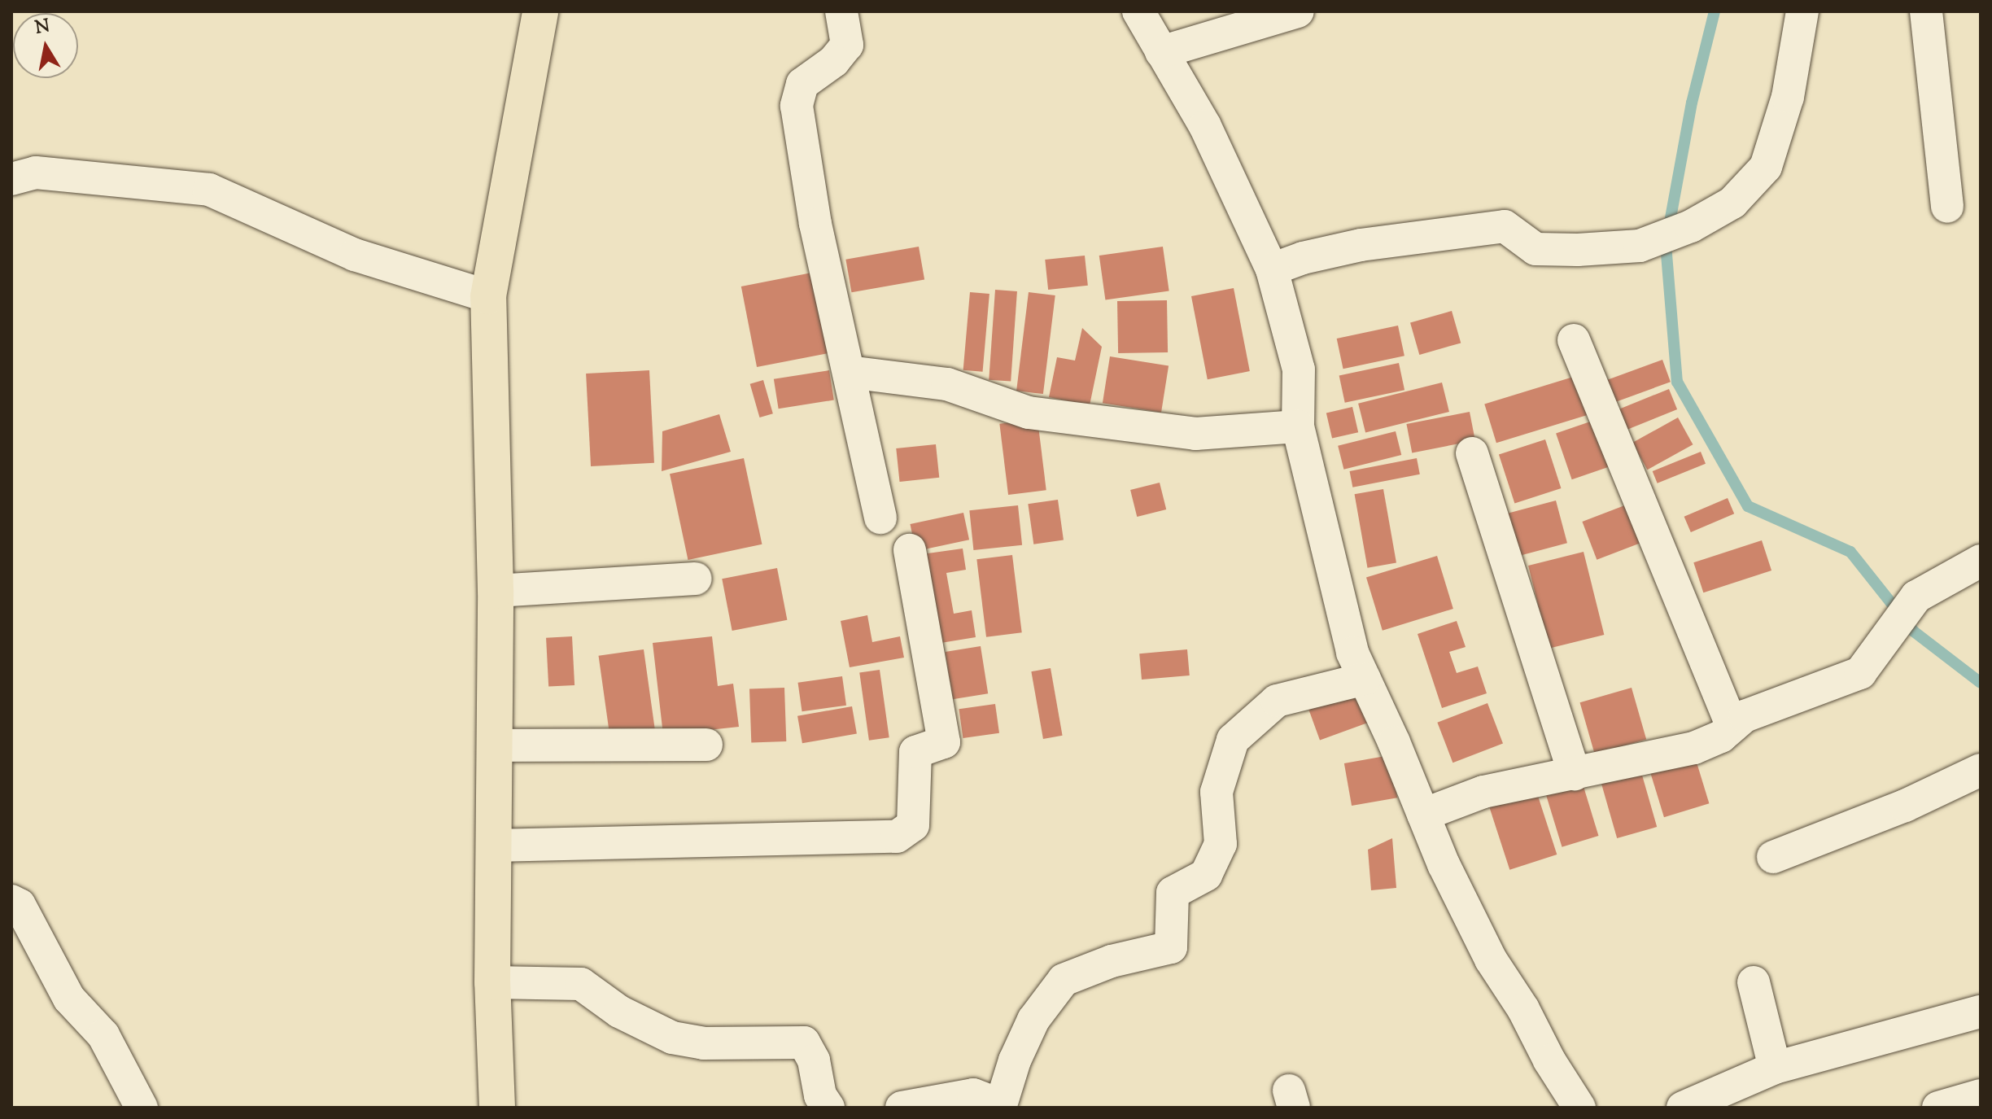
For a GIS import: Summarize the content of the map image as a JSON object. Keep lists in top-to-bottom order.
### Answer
{
  "north": "top"
}
